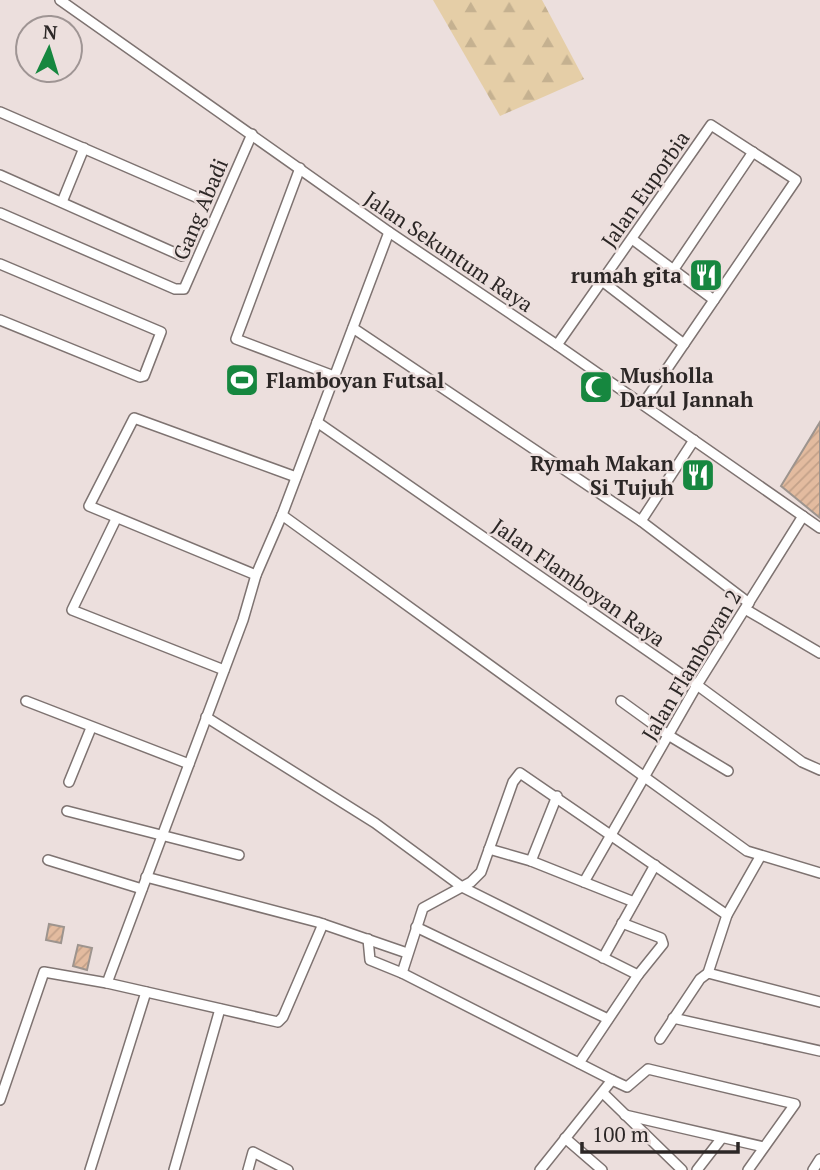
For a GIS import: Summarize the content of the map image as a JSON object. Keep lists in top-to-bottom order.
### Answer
{
  "streets": {
    "street": [
      "Jalan Euporbia",
      "Gang Abadi",
      "Jalan Sekuntum Raya",
      "Jalan Flamboyan Raya",
      "Jalan Flamboyan 2"
    ]
  },
  "crossings": [
    ["Jalan Euporbia", "Jalan Sekuntum Raya"],
    ["Gang Abadi", "Jalan Sekuntum Raya"],
    ["Jalan Sekuntum Raya", "Jalan Flamboyan 2"],
    ["Jalan Flamboyan Raya", "Jalan Flamboyan 2"]
  ],
  "places": {
    "restaurant": ["rumah gita", "Rymah Makan Si Tujuh"],
    "sports": ["Flamboyan Futsal"],
    "mosque": ["Musholla Darul Jannah"]
  },
  "scale_bar": "100 m",
  "north": "top"
}
